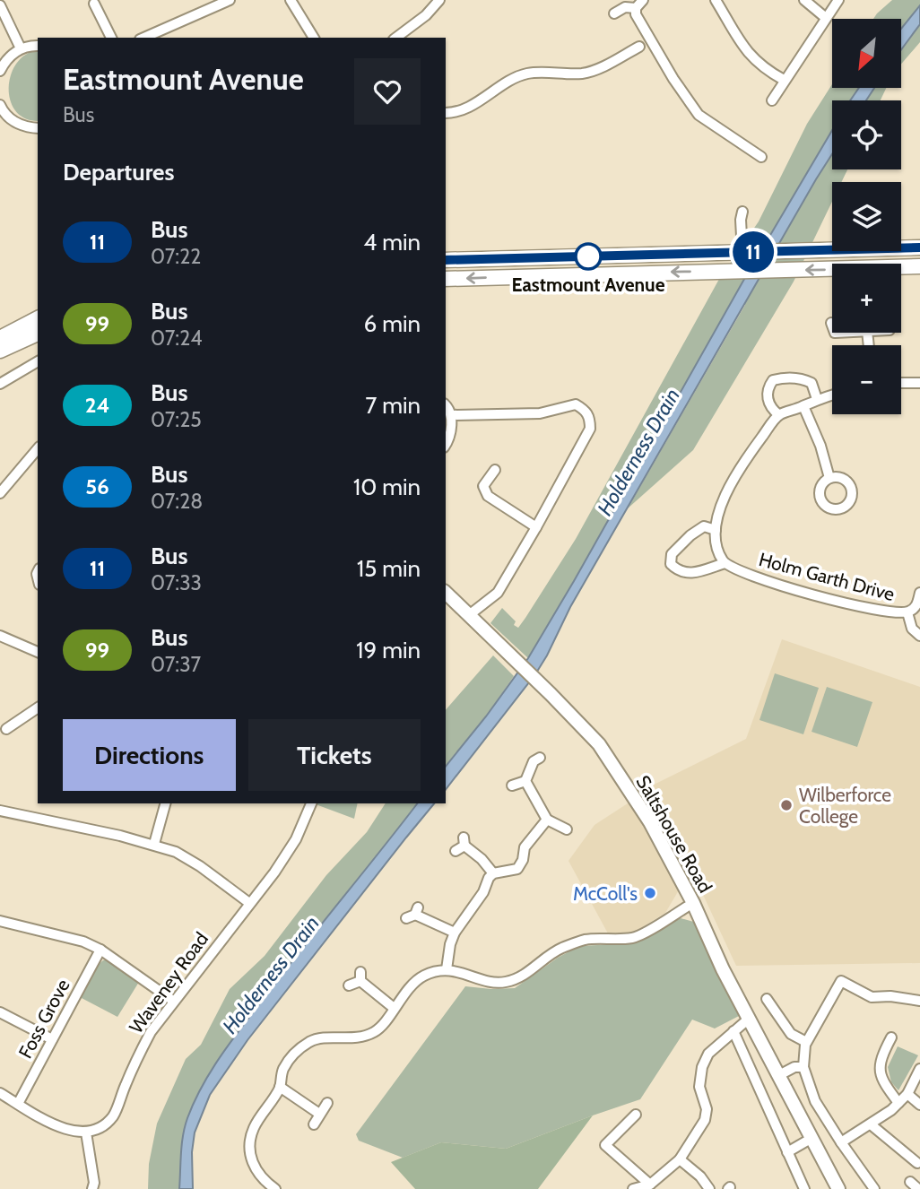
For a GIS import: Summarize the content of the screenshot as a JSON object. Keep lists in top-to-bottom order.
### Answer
{
  "streets": {
    "main road": ["Saltshouse Road"],
    "street": ["Holm Garth Drive", "Waveney Road", "Foss Grove"]
  },
  "water": ["Holderness Drain"],
  "places": ["Eastmount Avenue", "Wilberforce College", "McColl's"],
  "lines": ["bus line 11"],
  "north": "bottom left",
  "page": {
    "on_map": "11",
    "map_buttons": ["+", "−"],
    "heading": [
      ["Eastmount Avenue", "Bus"],
      "Departures"
    ],
    "list": [
      {
        "mark": "11",
        "name": "Bus",
        "note": "07:22",
        "value": "4 min"
      },
      {
        "mark": "99",
        "name": "Bus",
        "note": "07:24",
        "value": "6 min"
      },
      {
        "mark": "24",
        "name": "Bus",
        "note": "07:25",
        "value": "7 min"
      },
      {
        "mark": "56",
        "name": "Bus",
        "note": "07:28",
        "value": "10 min"
      },
      {
        "mark": "11",
        "name": "Bus",
        "note": "07:33",
        "value": "15 min"
      },
      {
        "mark": "99",
        "name": "Bus",
        "note": "07:37",
        "value": "19 min"
      }
    ],
    "buttons": ["Directions", "Tickets"]
  }
}
